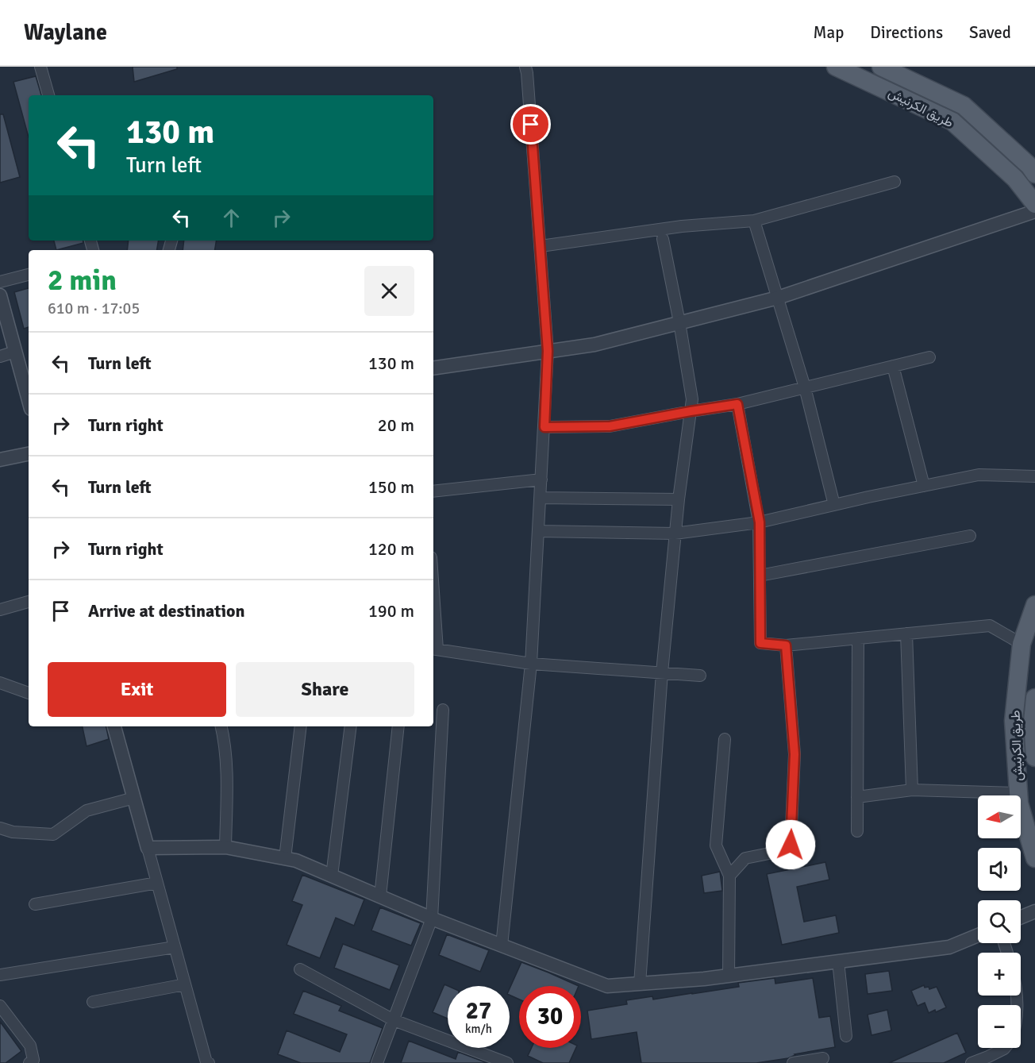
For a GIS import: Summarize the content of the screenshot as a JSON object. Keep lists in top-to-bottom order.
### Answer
{
  "streets": {
    "main road": ["طريق الكرنيش"]
  },
  "north": "left",
  "page": {
    "header": "Waylane",
    "nav": ["Map", "Directions", "Saved"],
    "turn": ["130 m", "Turn left"],
    "heading": ["2 min", "610 m · 17:05"],
    "list": [
      {
        "name": "Turn left",
        "value": "130 m"
      },
      {
        "name": "Turn right",
        "value": "20 m"
      },
      {
        "name": "Turn left",
        "value": "150 m"
      },
      {
        "name": "Turn right",
        "value": "120 m"
      },
      {
        "name": "Arrive at destination",
        "value": "190 m"
      }
    ],
    "buttons": ["Exit", "Share"],
    "map_buttons": ["+", "−"],
    "speed": "27 km/h",
    "limit": "30"
  }
}
